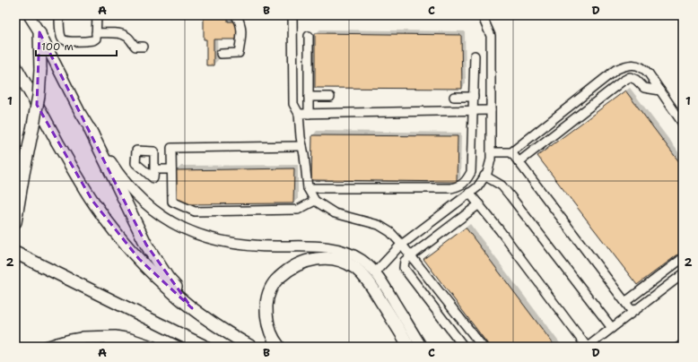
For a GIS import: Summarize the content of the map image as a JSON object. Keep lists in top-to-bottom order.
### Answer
{
  "scale_bar": "100 m",
  "grid": {
    "columns": [
      "A",
      "B",
      "C",
      "D"
    ],
    "rows": ["1", "2"]
  }
}
